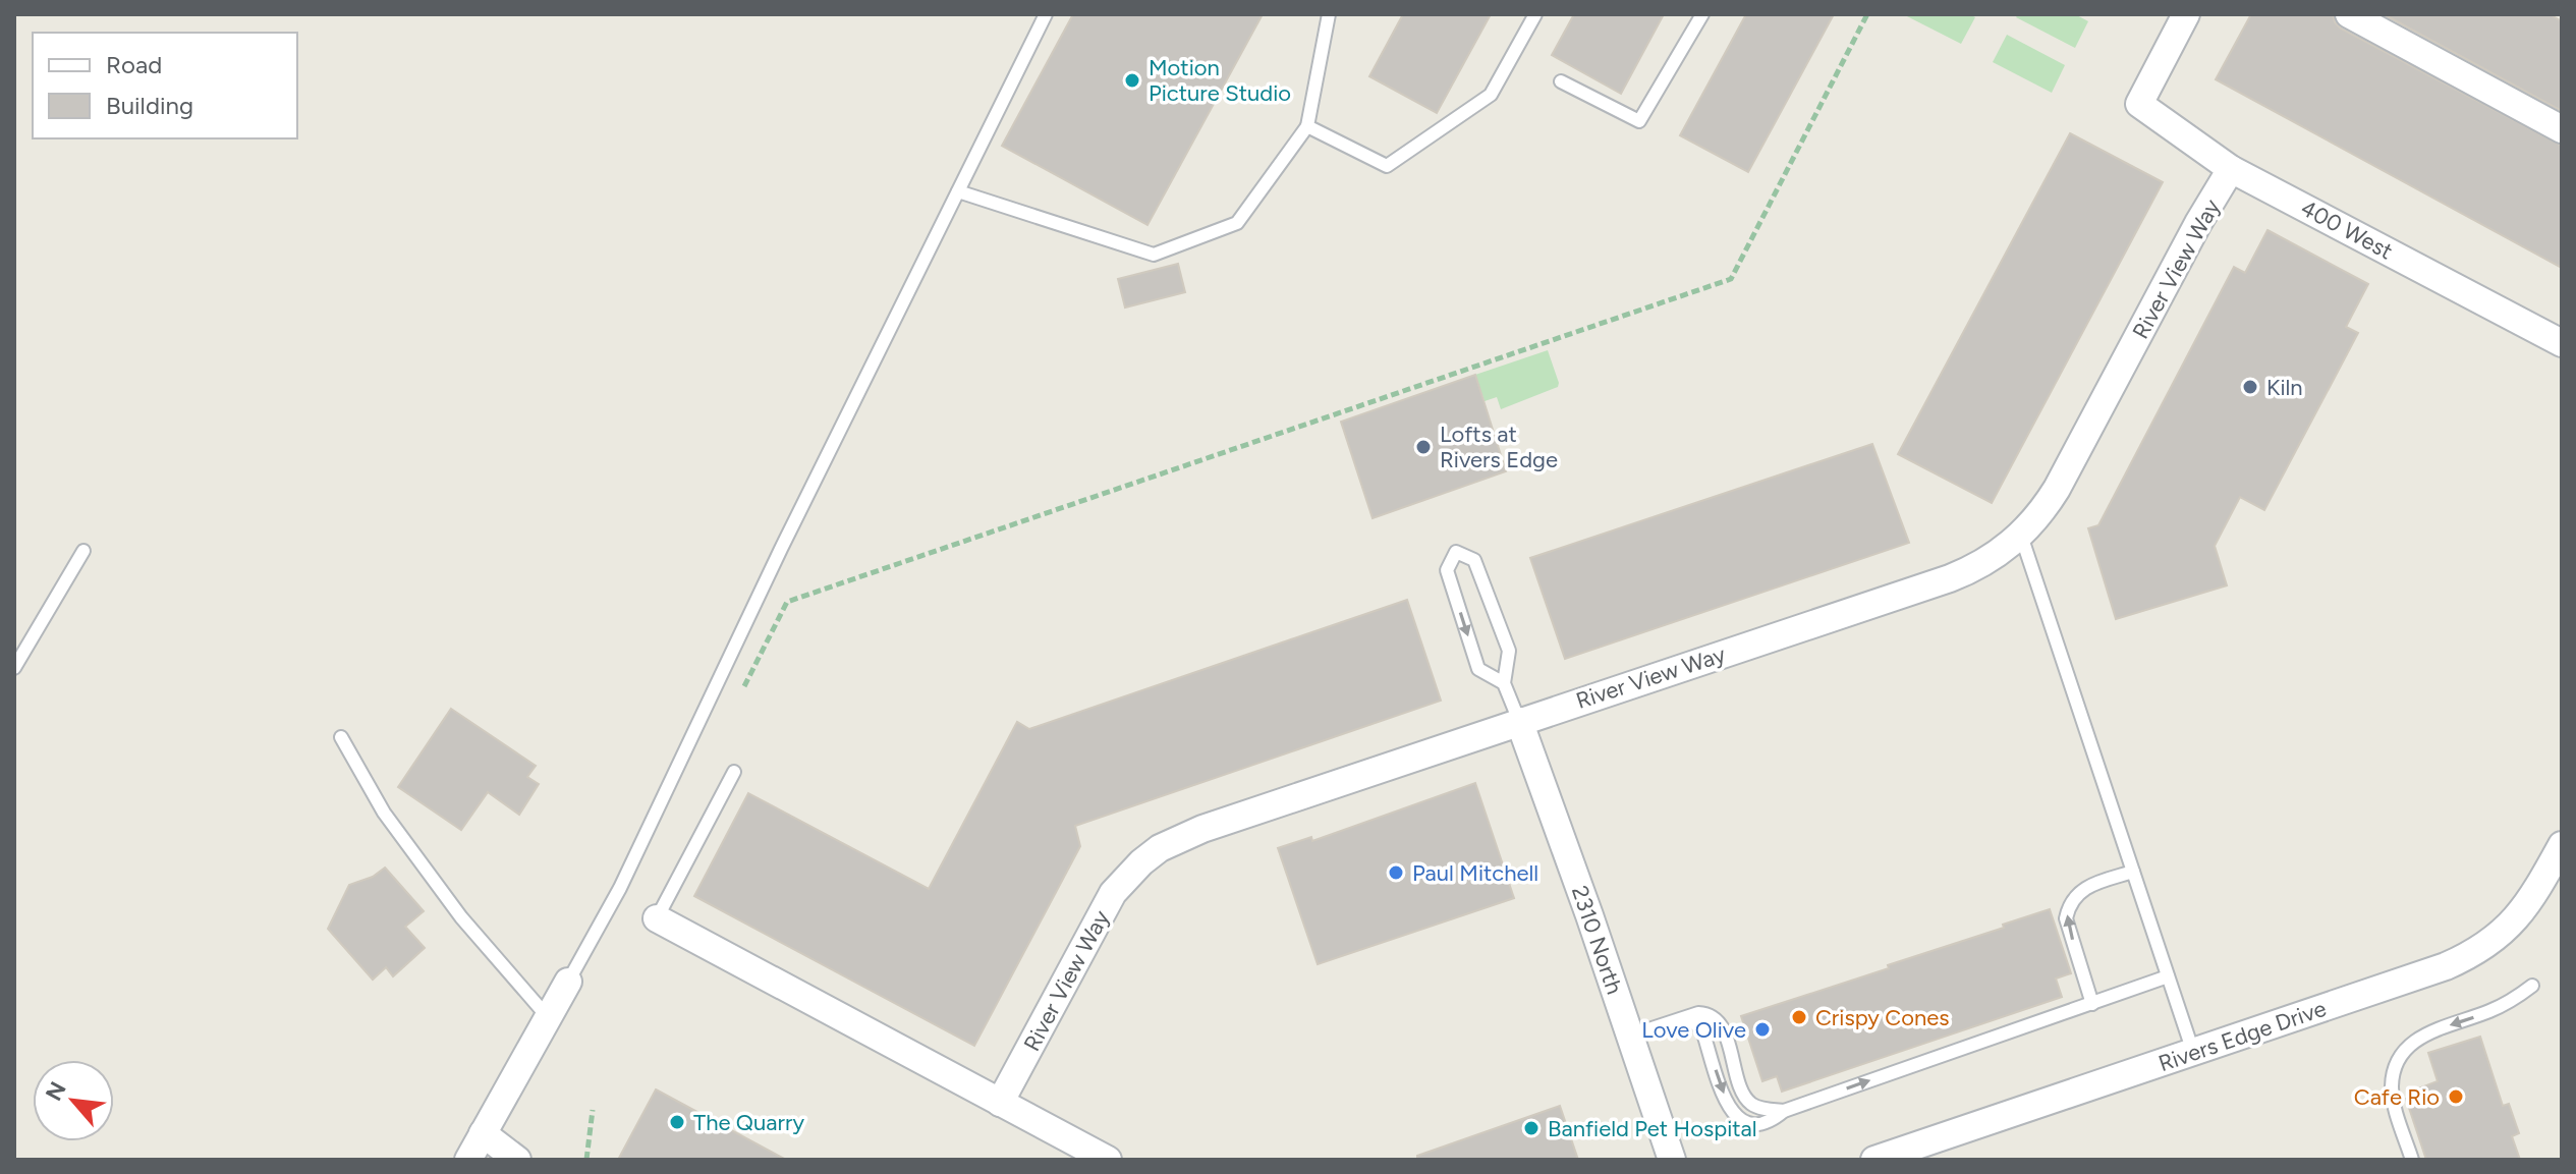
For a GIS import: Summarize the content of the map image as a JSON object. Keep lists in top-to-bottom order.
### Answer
{
  "streets": {
    "street": [
      "400 West",
      "River View Way",
      "2310 North",
      "Rivers Edge Drive"
    ]
  },
  "crossings": [
    ["400 West", "River View Way"],
    ["River View Way", "2310 North"]
  ],
  "places": [
    "Motion Picture Studio",
    "Kiln",
    "Lofts at Rivers Edge",
    "Paul Mitchell",
    "Crispy Cones",
    "Love Olive",
    "Cafe Rio",
    "The Quarry",
    "Banfield Pet Hospital"
  ],
  "legend": ["Road", "Building"],
  "north": "top left"
}
